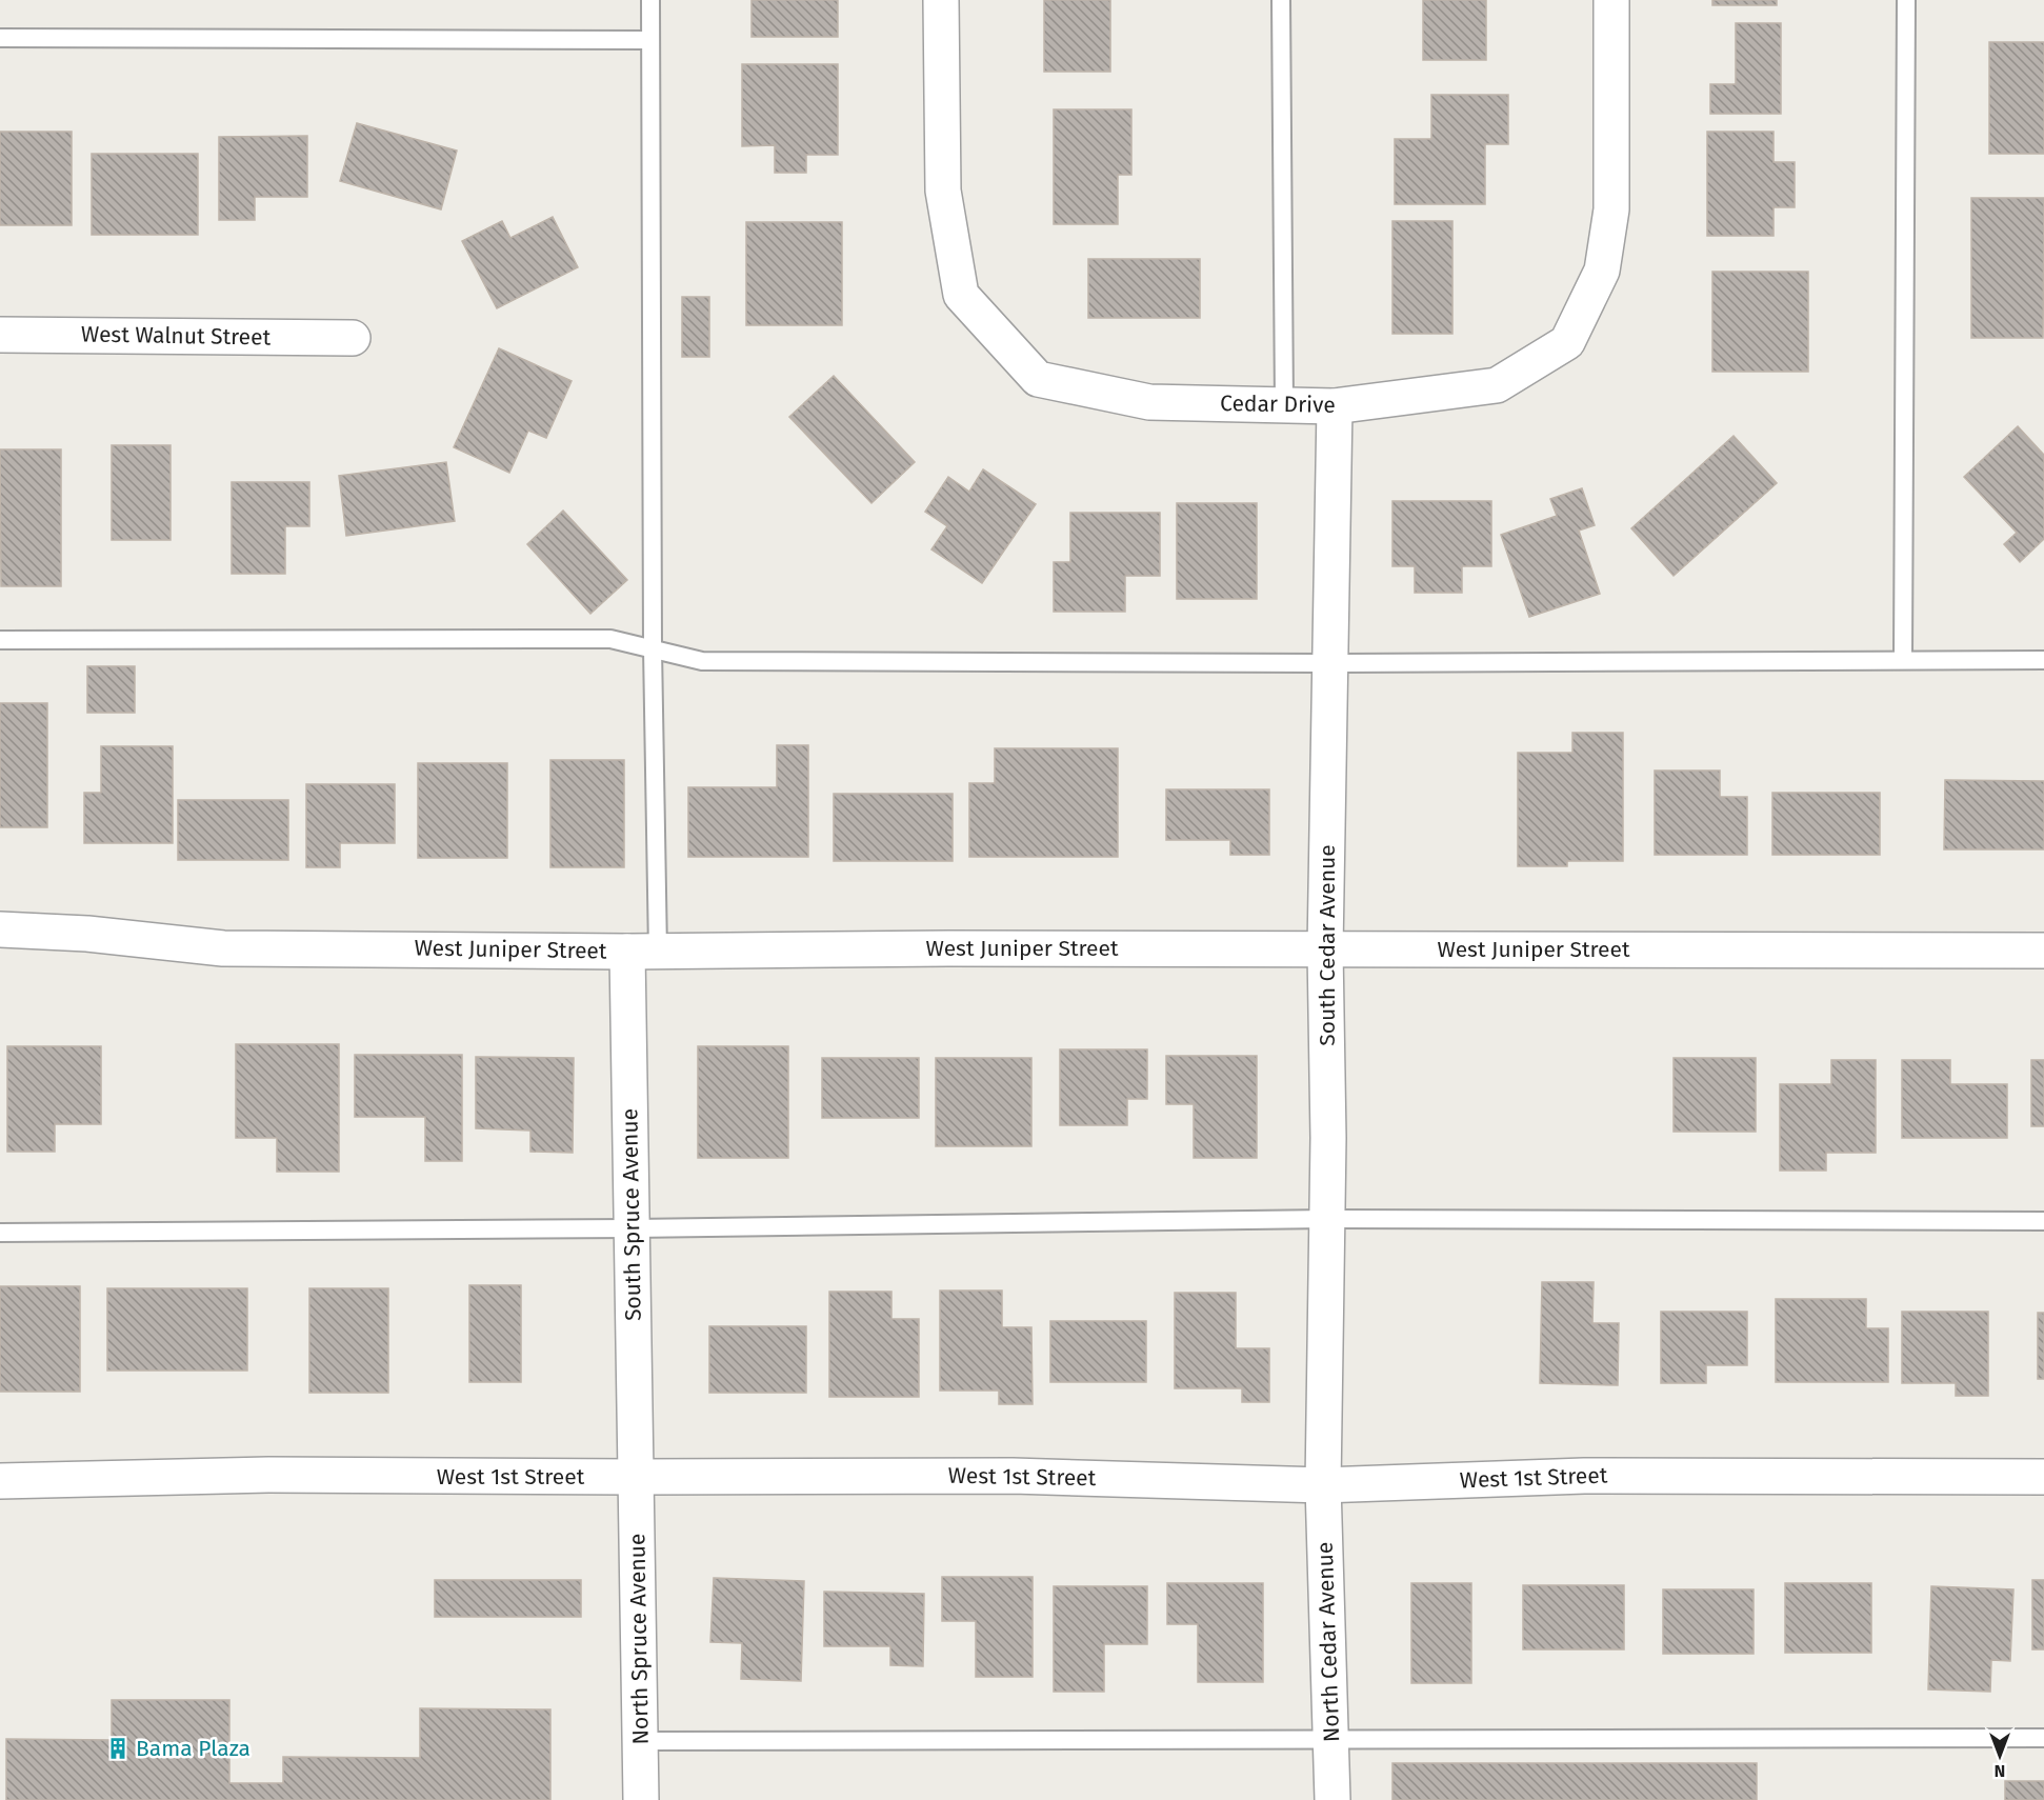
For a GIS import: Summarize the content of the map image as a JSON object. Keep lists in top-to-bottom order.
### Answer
{
  "streets": {
    "street": [
      "West Walnut Street",
      "Cedar Drive",
      "South Cedar Avenue",
      "West Juniper Street",
      "South Spruce Avenue",
      "West 1st Street",
      "North Spruce Avenue",
      "North Cedar Avenue"
    ]
  },
  "crossings": [
    ["Cedar Drive", "South Cedar Avenue"],
    ["South Cedar Avenue", "West Juniper Street"],
    ["South Cedar Avenue", "West 1st Street"],
    ["South Cedar Avenue", "North Cedar Avenue"],
    ["West Juniper Street", "South Spruce Avenue"],
    ["South Spruce Avenue", "West 1st Street"],
    ["South Spruce Avenue", "North Spruce Avenue"],
    ["West 1st Street", "North Spruce Avenue"],
    ["West 1st Street", "North Cedar Avenue"]
  ],
  "places": {
    "building": ["Bama Plaza"]
  },
  "north": "bottom"
}
